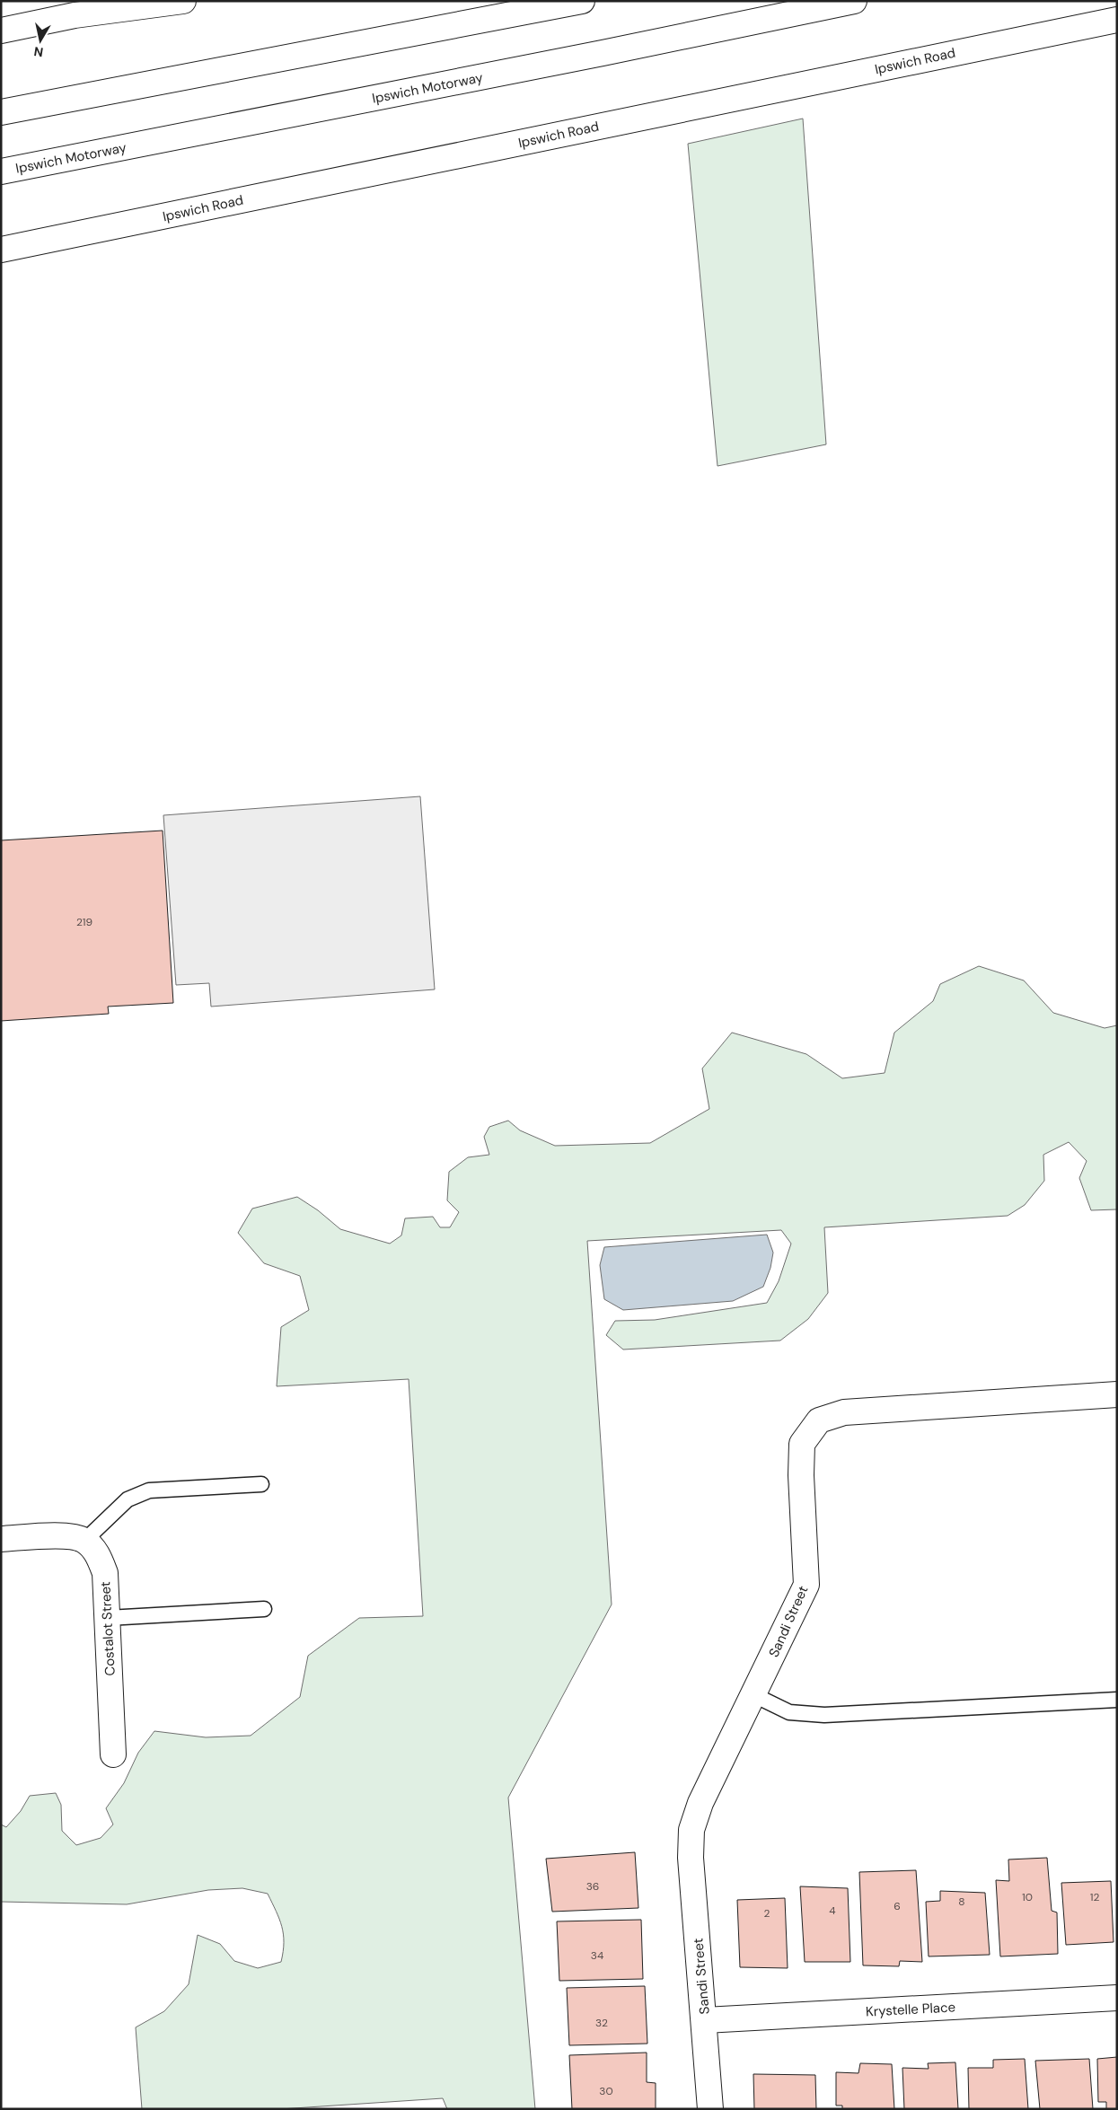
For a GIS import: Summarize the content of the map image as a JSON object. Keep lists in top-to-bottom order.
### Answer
{
  "streets": {
    "main road": [
      "Ipswich Road",
      "Ipswich Motorway",
      "Sandi Street",
      "Costalot Street",
      "Krystelle Place"
    ]
  },
  "crossings": [
    ["Sandi Street", "Krystelle Place"]
  ],
  "house_numbers": [
    "219",
    "36",
    "10",
    "12",
    "8",
    "6",
    "4",
    "2",
    "34",
    "32",
    "30"
  ],
  "north": "bottom"
}
